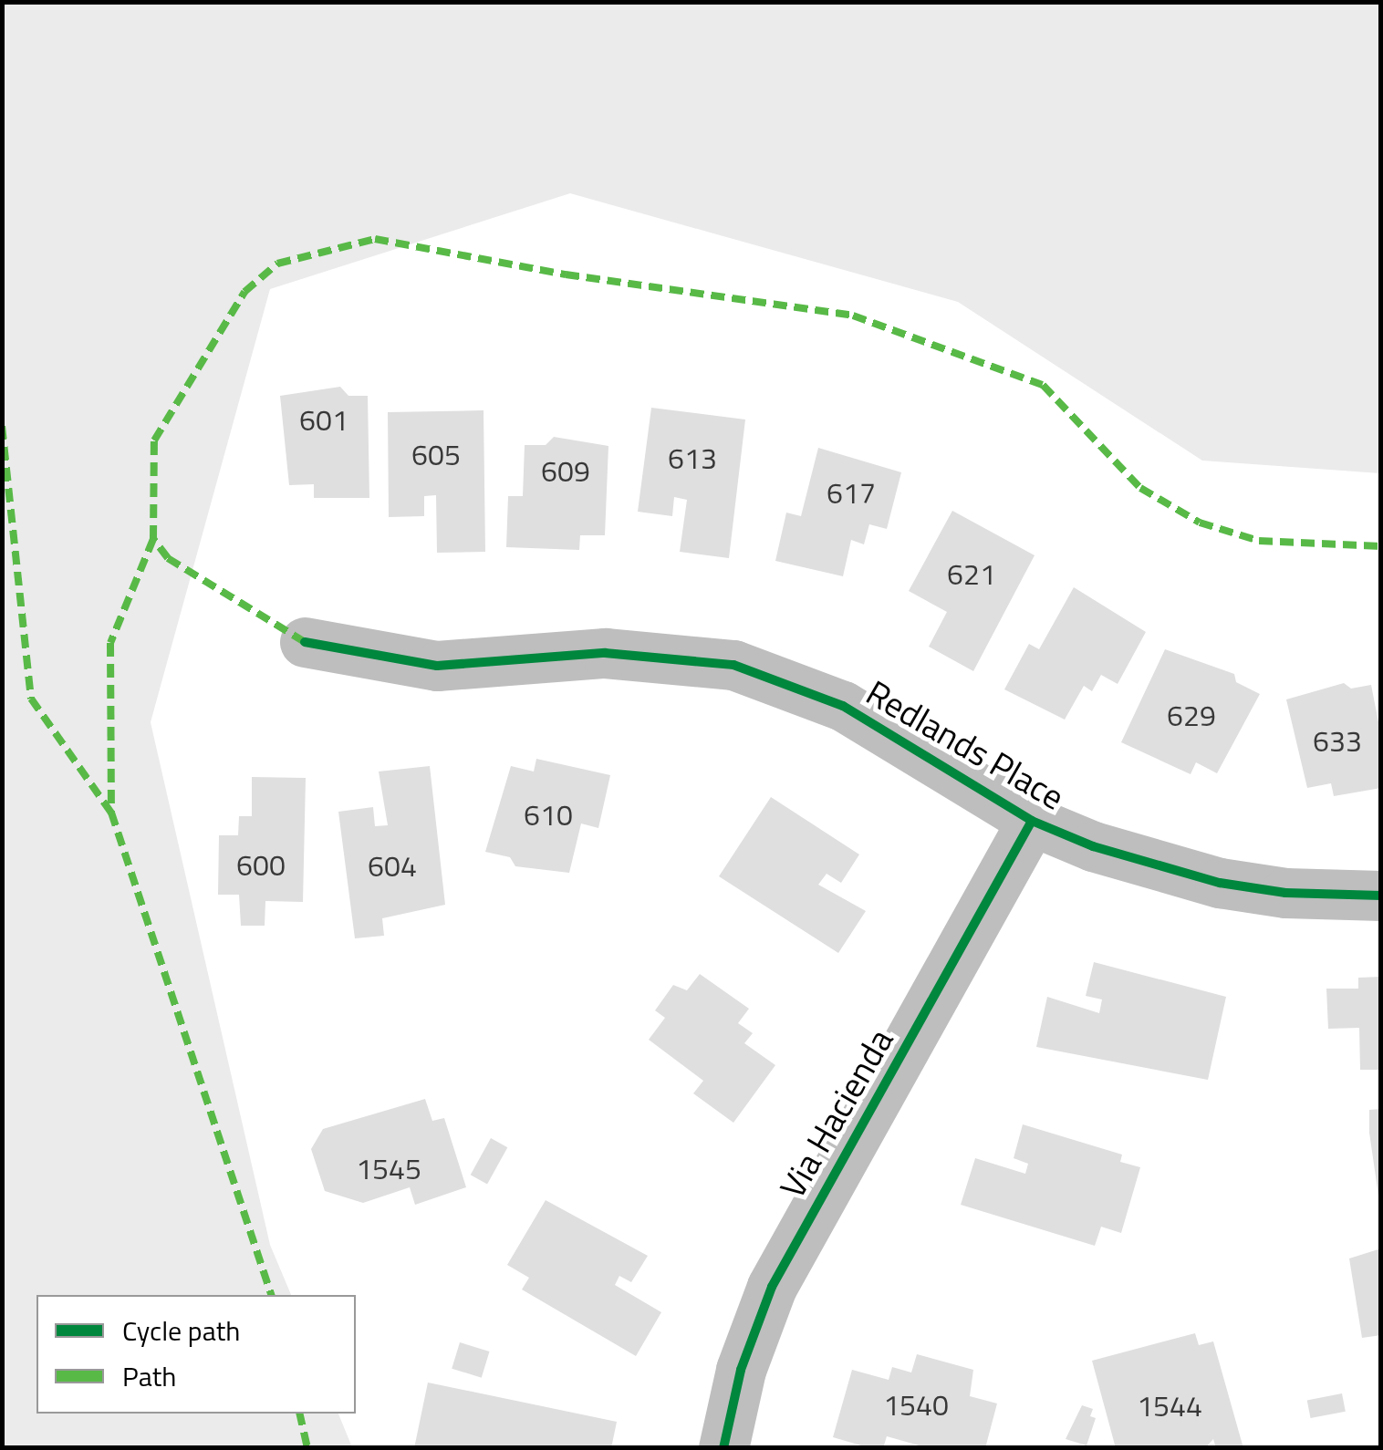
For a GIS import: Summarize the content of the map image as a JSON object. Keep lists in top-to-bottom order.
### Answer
{
  "streets": {
    "street": ["Redlands Place", "Via Hacienda"]
  },
  "crossings": [
    ["Redlands Place", "Via Hacienda"]
  ],
  "house_numbers": [
    "601",
    "605",
    "613",
    "609",
    "617",
    "621",
    "629",
    "633",
    "610",
    "600",
    "604",
    "1545",
    "1540",
    "1544"
  ],
  "legend": ["Cycle path", "Path"]
}
